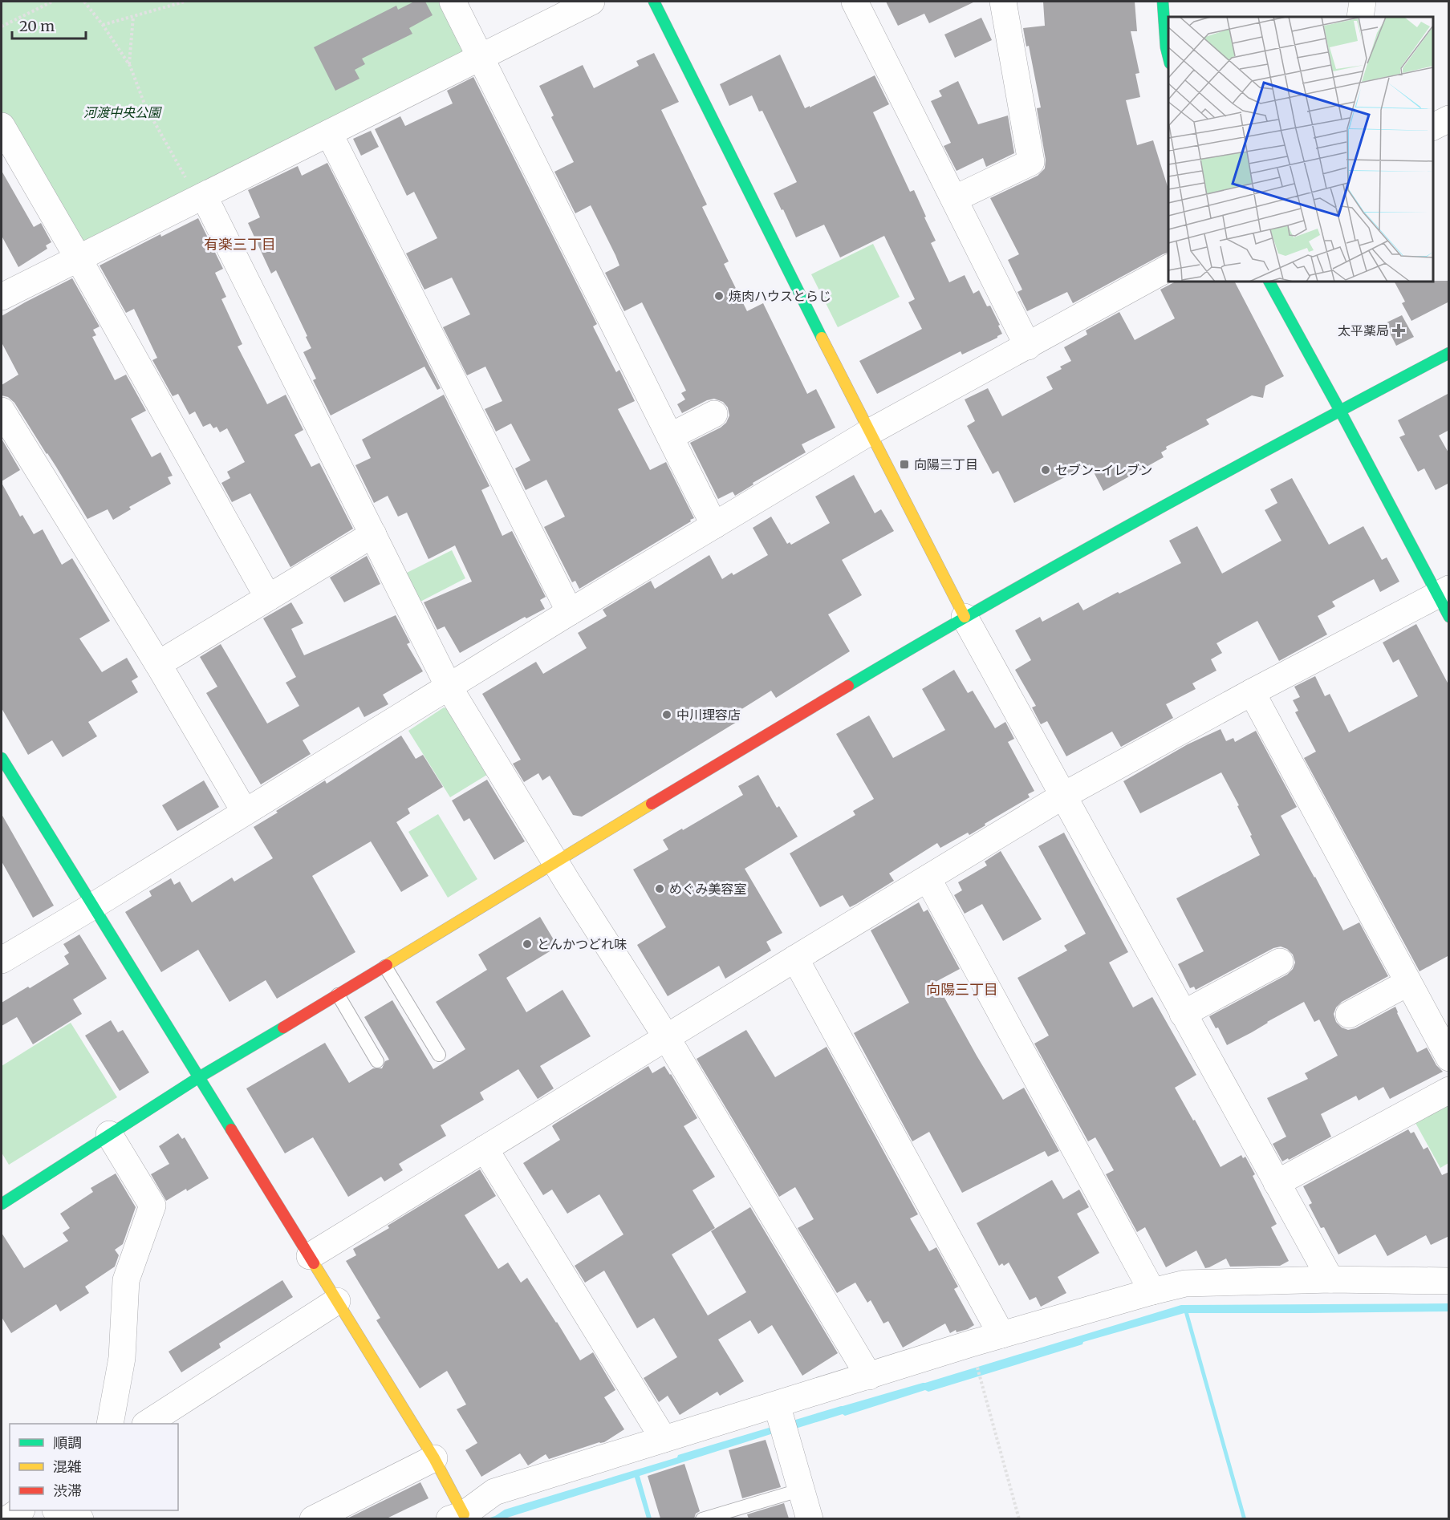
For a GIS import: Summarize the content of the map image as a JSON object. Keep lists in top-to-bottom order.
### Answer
{
  "districts": ["有楽三丁目", "向陽三丁目"],
  "parks": ["河渡中央公園"],
  "places": {
    "other": [
      "焼肉ハウスとらじ",
      "セブン-イレブン",
      "中川理容店",
      "めぐみ美容室",
      "とんかつどれ味"
    ],
    "health": ["太平薬局"],
    "transit": ["向陽三丁目"]
  },
  "legend": ["順調", "混雑", "渋滞"],
  "scale_bar": "20 m"
}
